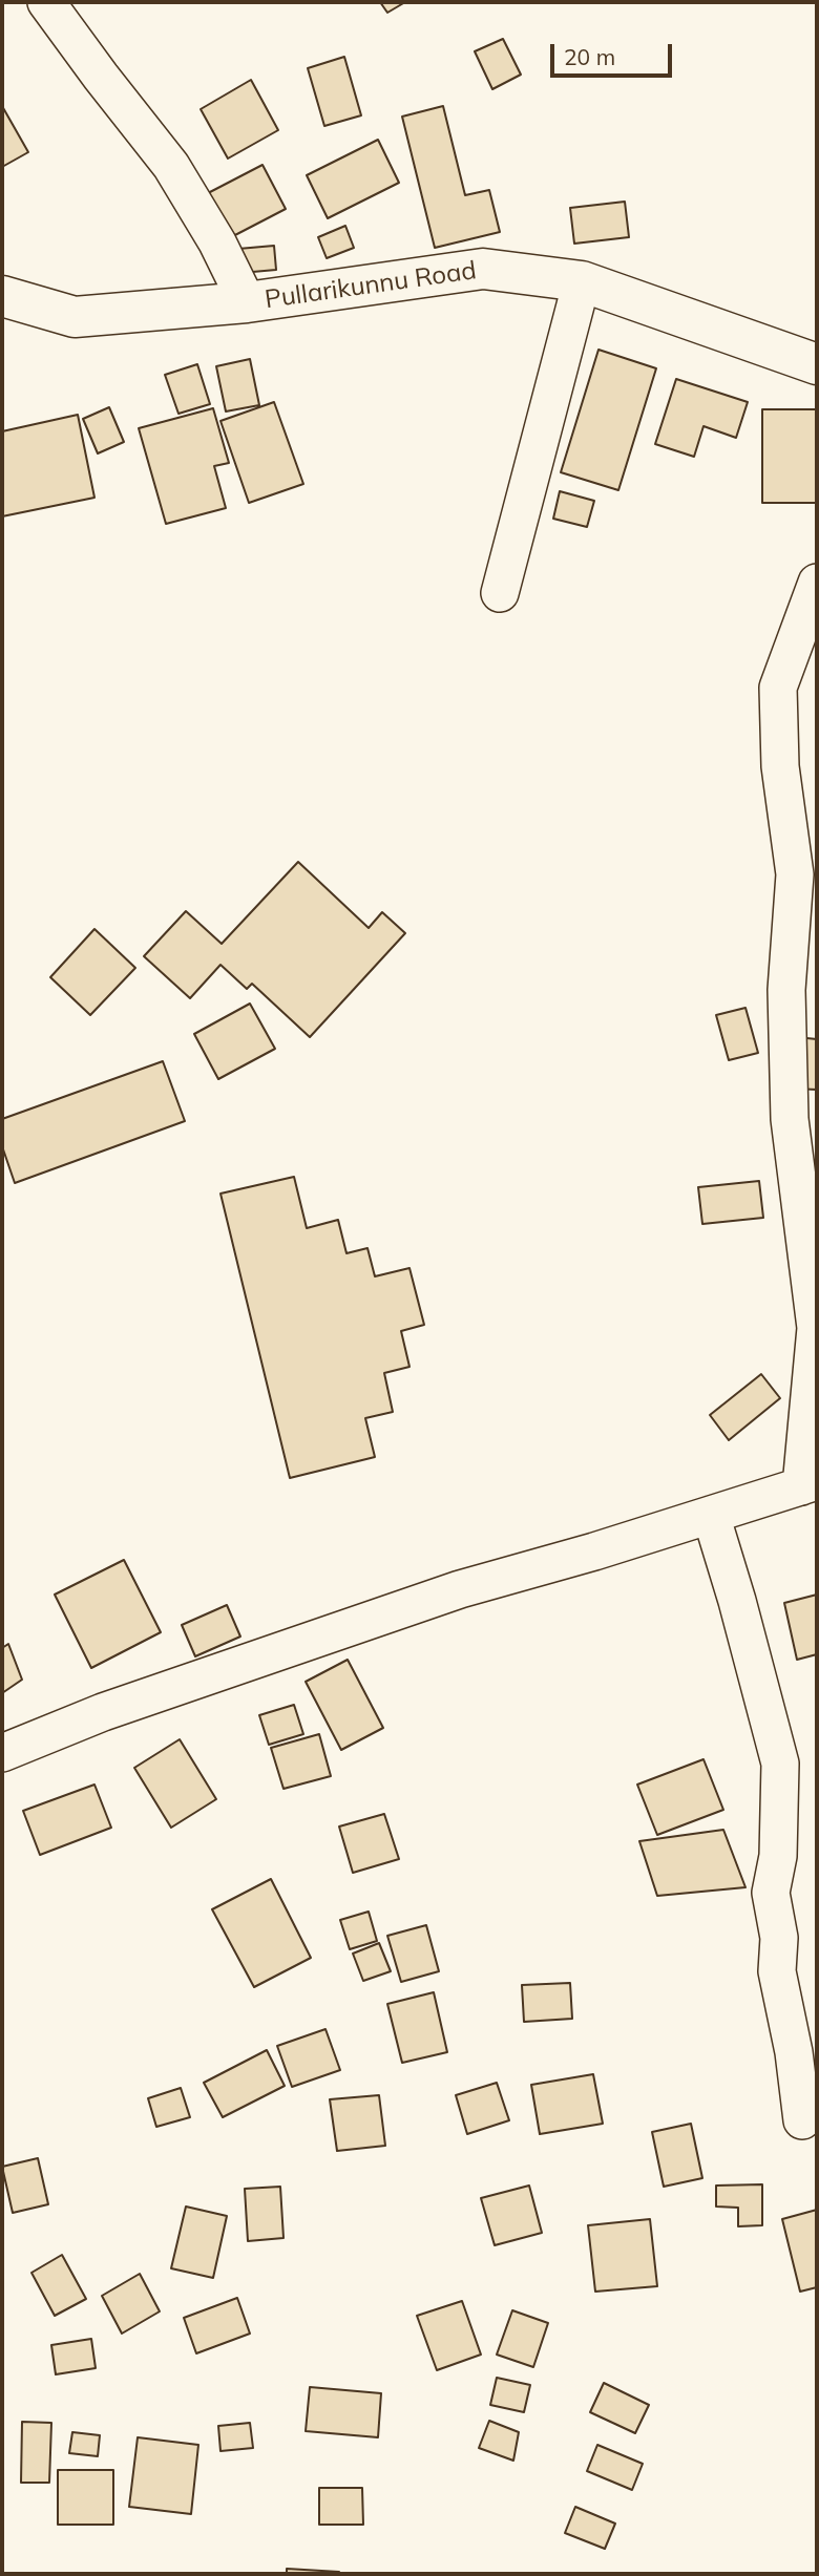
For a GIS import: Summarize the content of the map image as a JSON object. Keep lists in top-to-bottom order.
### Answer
{
  "streets": {
    "main road": ["Pullarikunnu Road"]
  },
  "scale_bar": "20 m"
}
